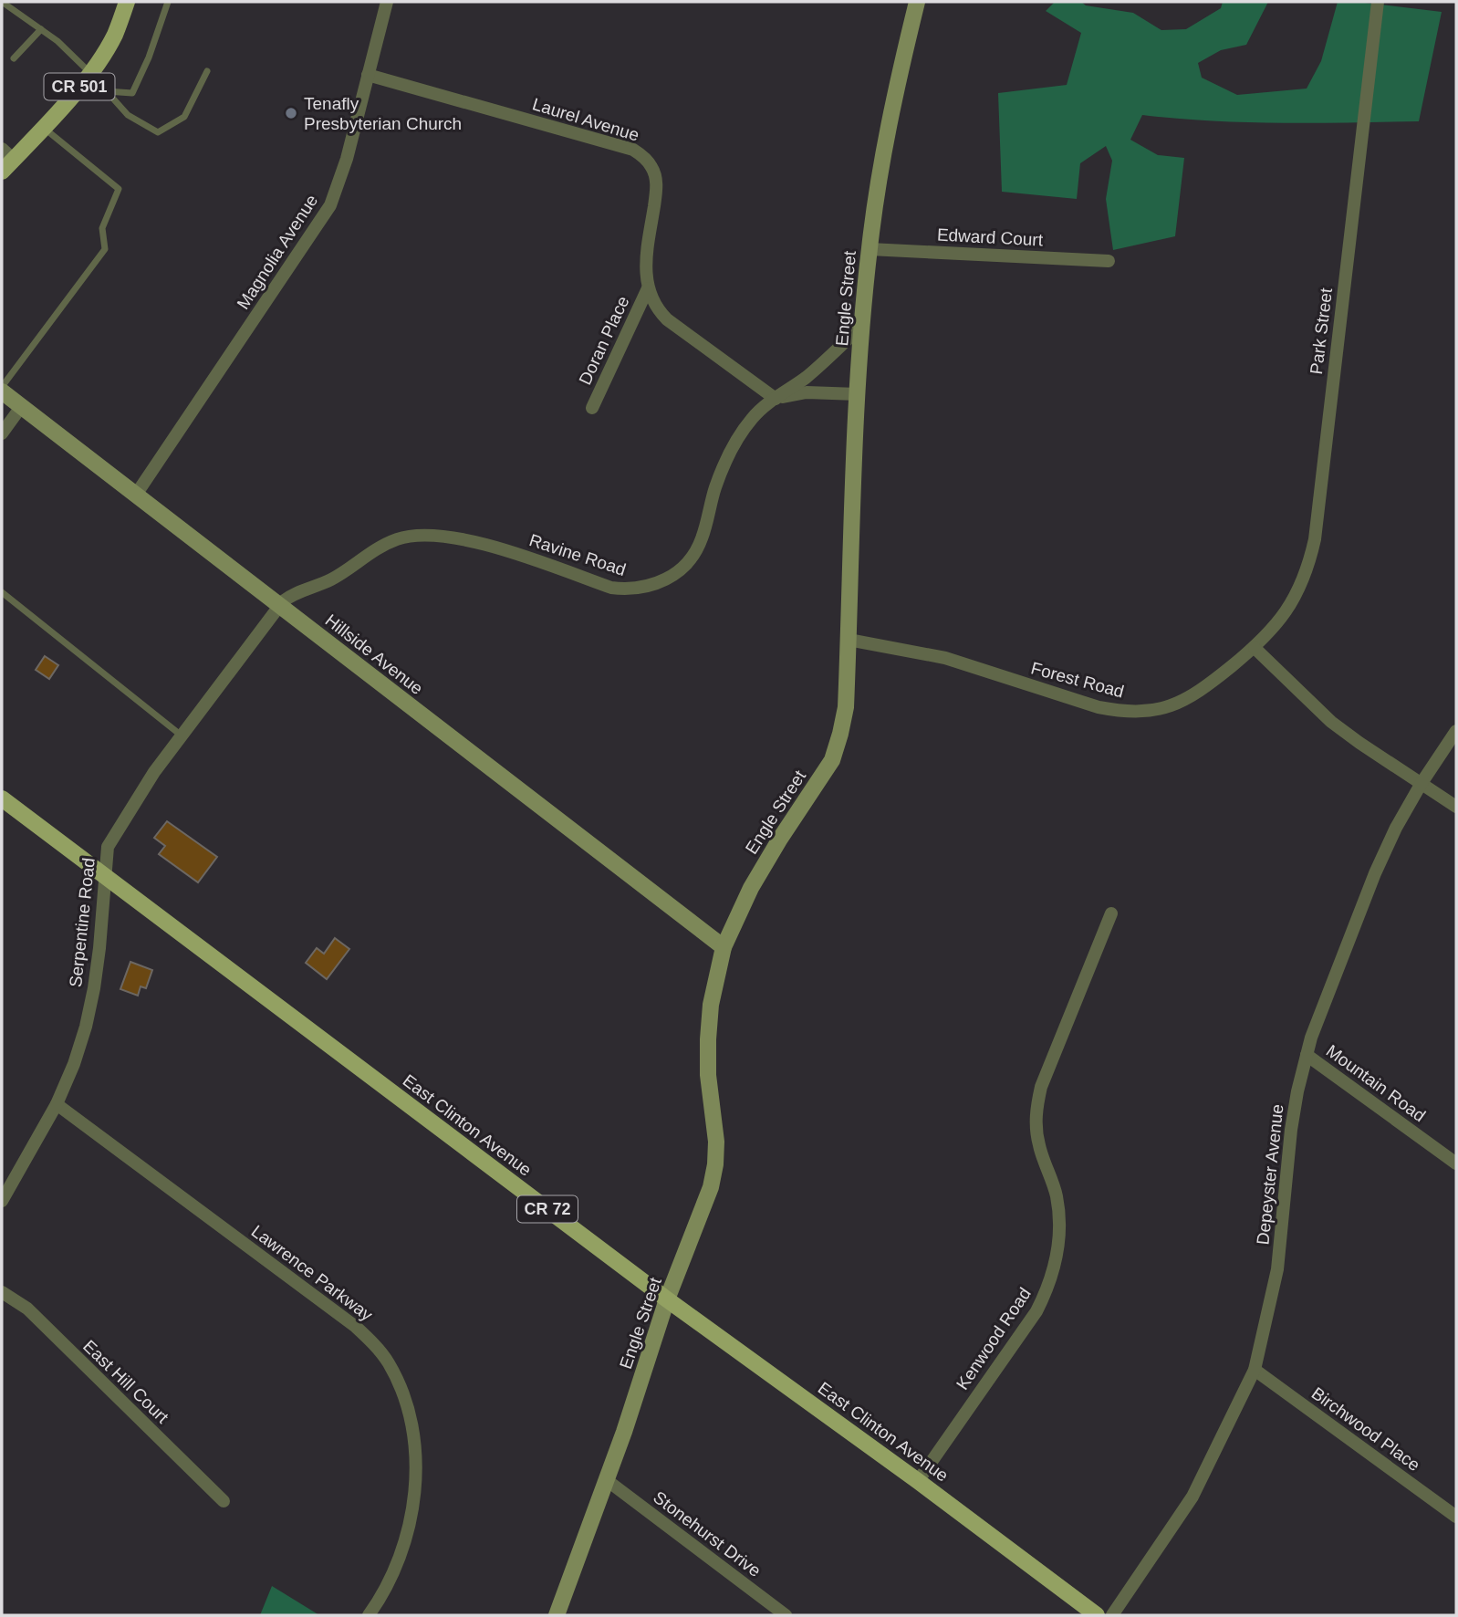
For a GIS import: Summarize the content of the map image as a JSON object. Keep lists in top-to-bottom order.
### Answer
{
  "streets": {
    "main road": ["CR 501", "East Clinton Avenue", "CR 72"],
    "street": [
      "Laurel Avenue",
      "Edward Court",
      "Magnolia Avenue",
      "Engle Street",
      "Park Street",
      "Doran Place",
      "Ravine Road",
      "Hillside Avenue",
      "Forest Road",
      "Serpentine Road",
      "Mountain Road",
      "Depeyster Avenue",
      "Lawrence Parkway",
      "Kenwood Road",
      "East Hill Court",
      "Birchwood Place",
      "Stonehurst Drive"
    ]
  },
  "crossings": [
    ["Laurel Avenue", "Magnolia Avenue"],
    ["Laurel Avenue", "Doran Place"],
    ["Laurel Avenue", "Ravine Road"],
    ["Edward Court", "Engle Street"],
    ["Magnolia Avenue", "Hillside Avenue"],
    ["Engle Street", "Ravine Road"],
    ["Engle Street", "Hillside Avenue"],
    ["Engle Street", "Forest Road"],
    ["Engle Street", "East Clinton Avenue"],
    ["Engle Street", "Stonehurst Drive"],
    ["Park Street", "Forest Road"],
    ["Ravine Road", "Hillside Avenue"],
    ["Ravine Road", "Serpentine Road"],
    ["Hillside Avenue", "Serpentine Road"],
    ["Serpentine Road", "East Clinton Avenue"],
    ["Serpentine Road", "Lawrence Parkway"],
    ["Mountain Road", "Depeyster Avenue"],
    ["East Clinton Avenue", "Kenwood Road"],
    ["Depeyster Avenue", "Birchwood Place"]
  ],
  "places": ["Tenafly Presbyterian Church"]
}
